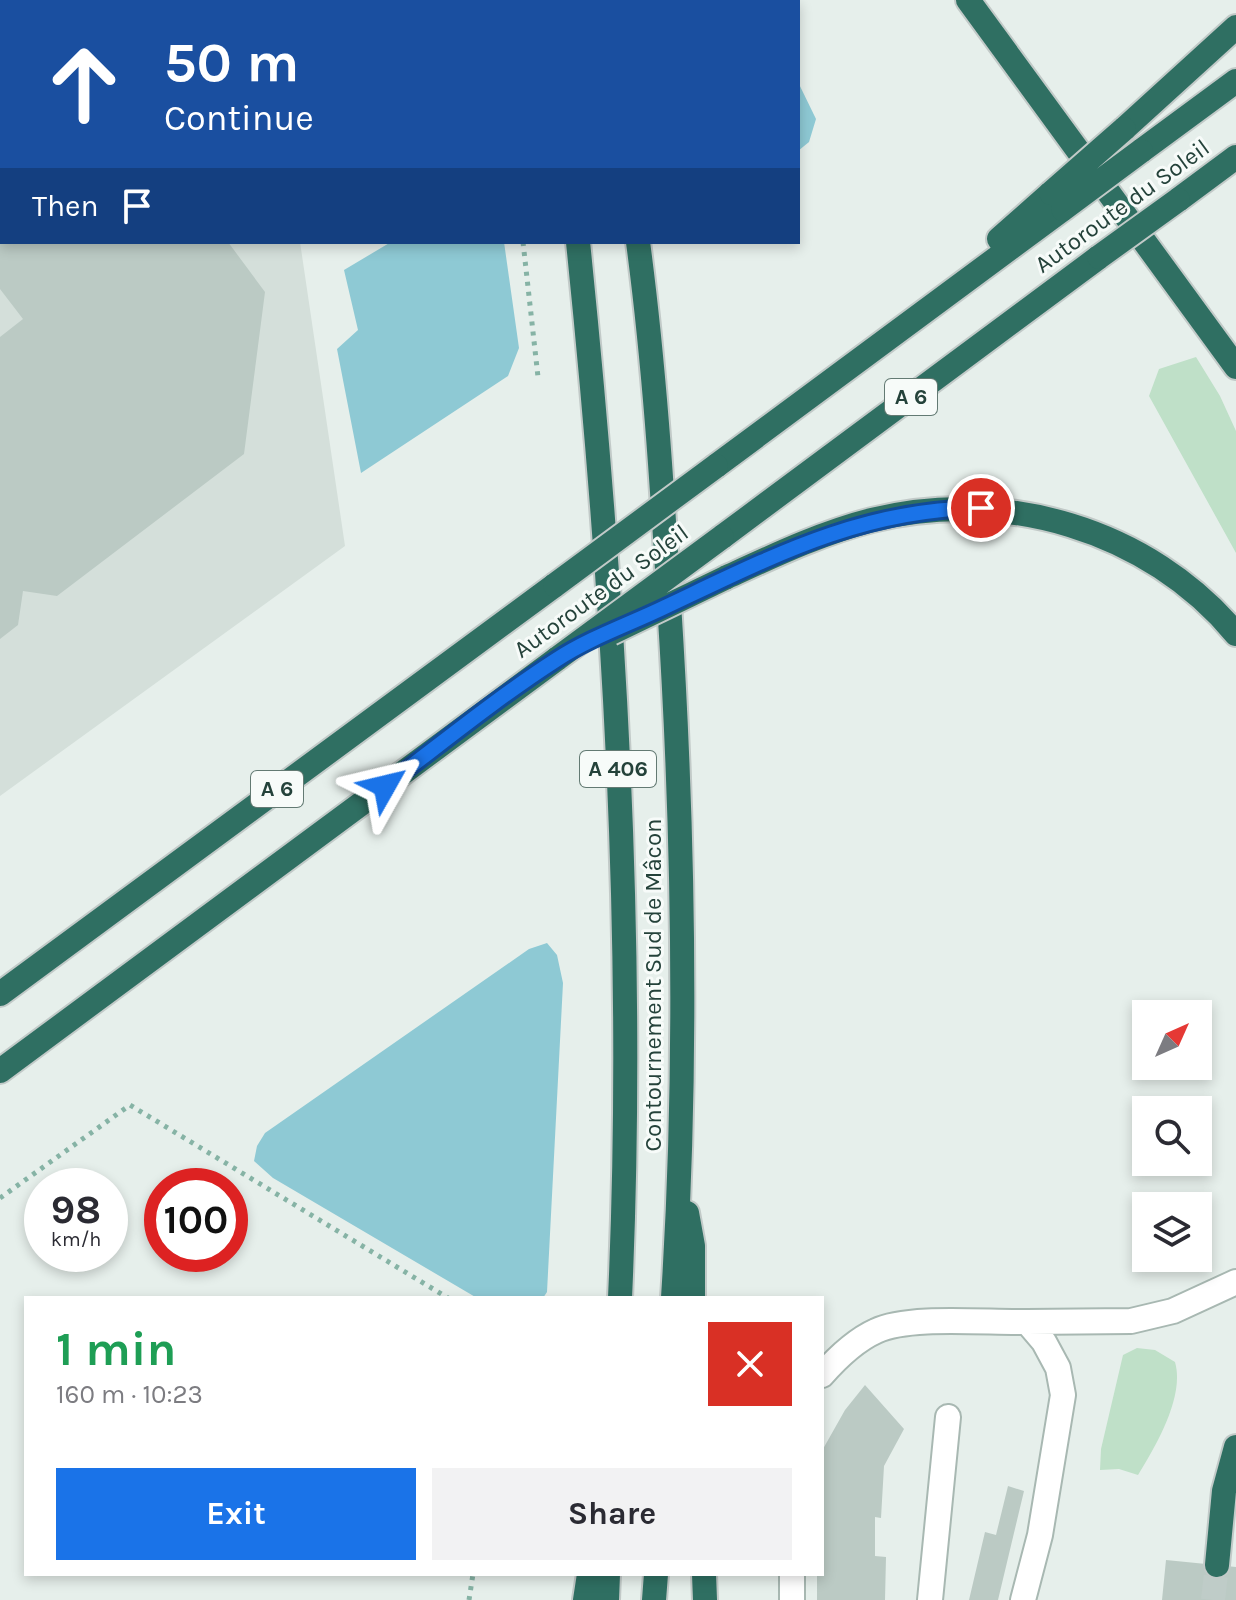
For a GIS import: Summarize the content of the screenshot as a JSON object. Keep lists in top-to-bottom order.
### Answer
{
  "streets": {
    "highway": [
      "Autoroute du Soleil",
      "A 6",
      "A 406",
      "Contournement Sud de Mâcon"
    ]
  },
  "north": "top right",
  "page": {
    "turn": ["50 m", "Continue"],
    "then": "Then",
    "speed": "98 km/h",
    "limit": "100",
    "heading": ["1 min", "160 m · 10:23"],
    "buttons": ["Exit", "Share"]
  }
}
